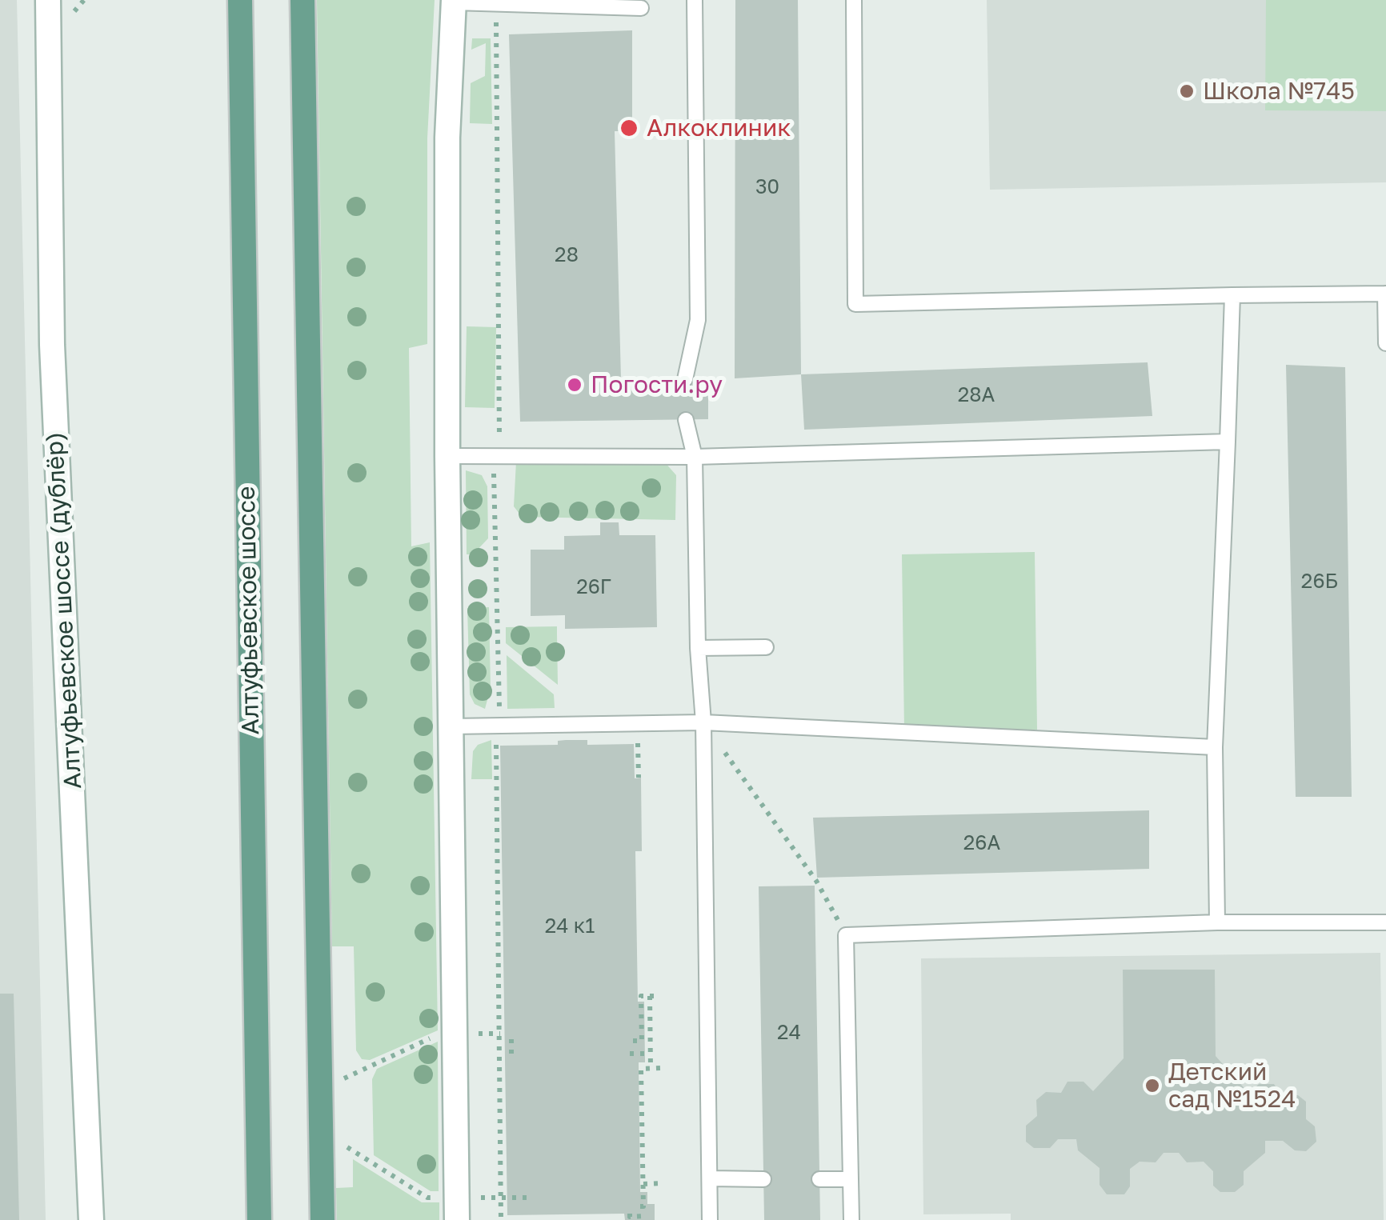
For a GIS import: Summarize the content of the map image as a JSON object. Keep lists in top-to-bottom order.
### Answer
{
  "streets": {
    "main road": ["Алтуфьевское шоссе (дублёр)", "Алтуфьевское шоссе"]
  },
  "places": [
    "Школа №745",
    "Алкоклиник",
    "Погости.ру",
    "Детский сад №1524"
  ],
  "house_numbers": [
    "30",
    "28",
    "28А",
    "26Б",
    "26Г",
    "26А",
    "24 к1",
    "24"
  ]
}
